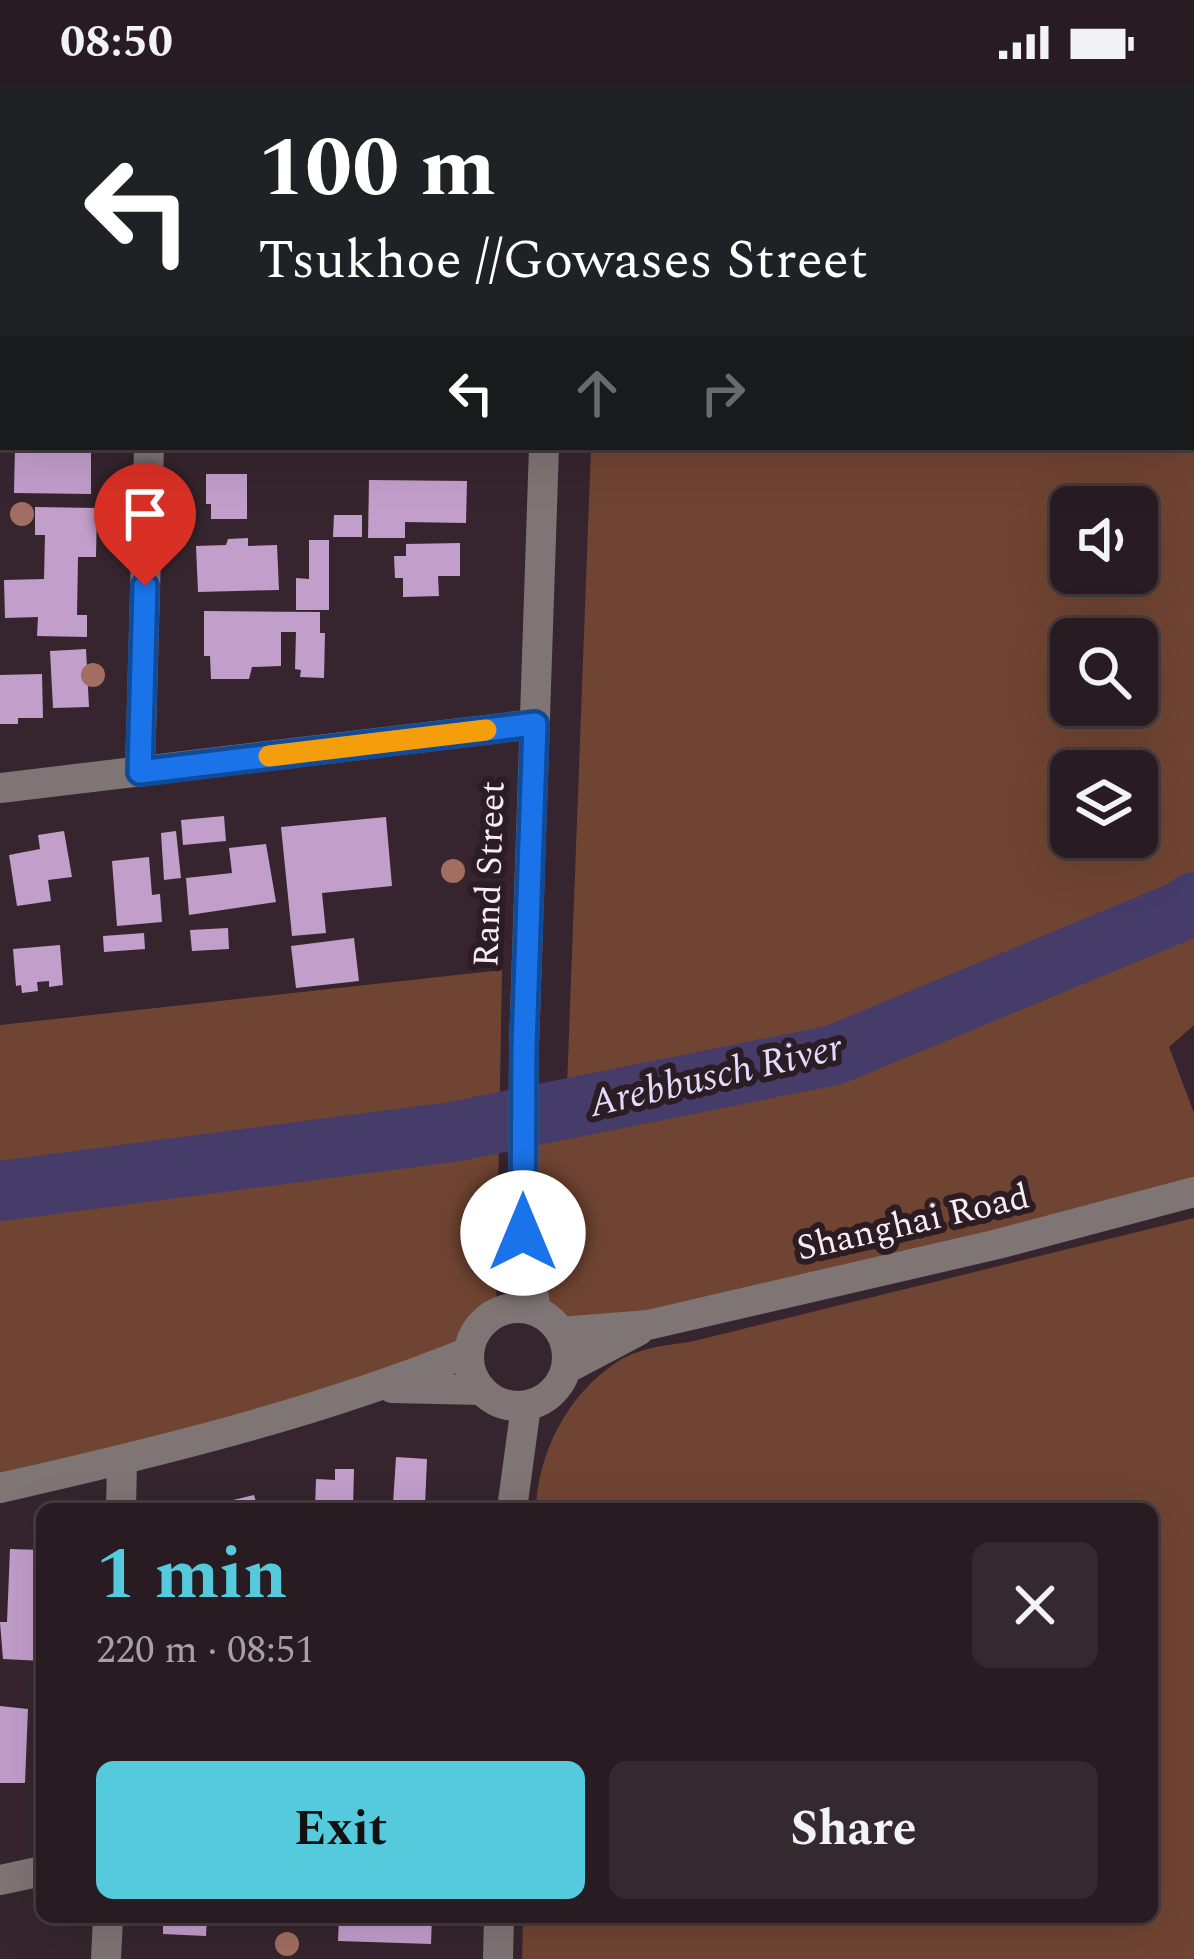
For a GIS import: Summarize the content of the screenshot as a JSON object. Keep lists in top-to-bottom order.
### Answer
{
  "streets": {
    "street": ["Rand Street", "Shanghai Road"]
  },
  "water": ["Arebbusch River"],
  "page": {
    "status": "08:50",
    "turn": ["100 m", "Tsukhoe //Gowases Street"],
    "heading": ["1 min", "220 m · 08:51"],
    "buttons": ["Exit", "Share"]
  }
}
